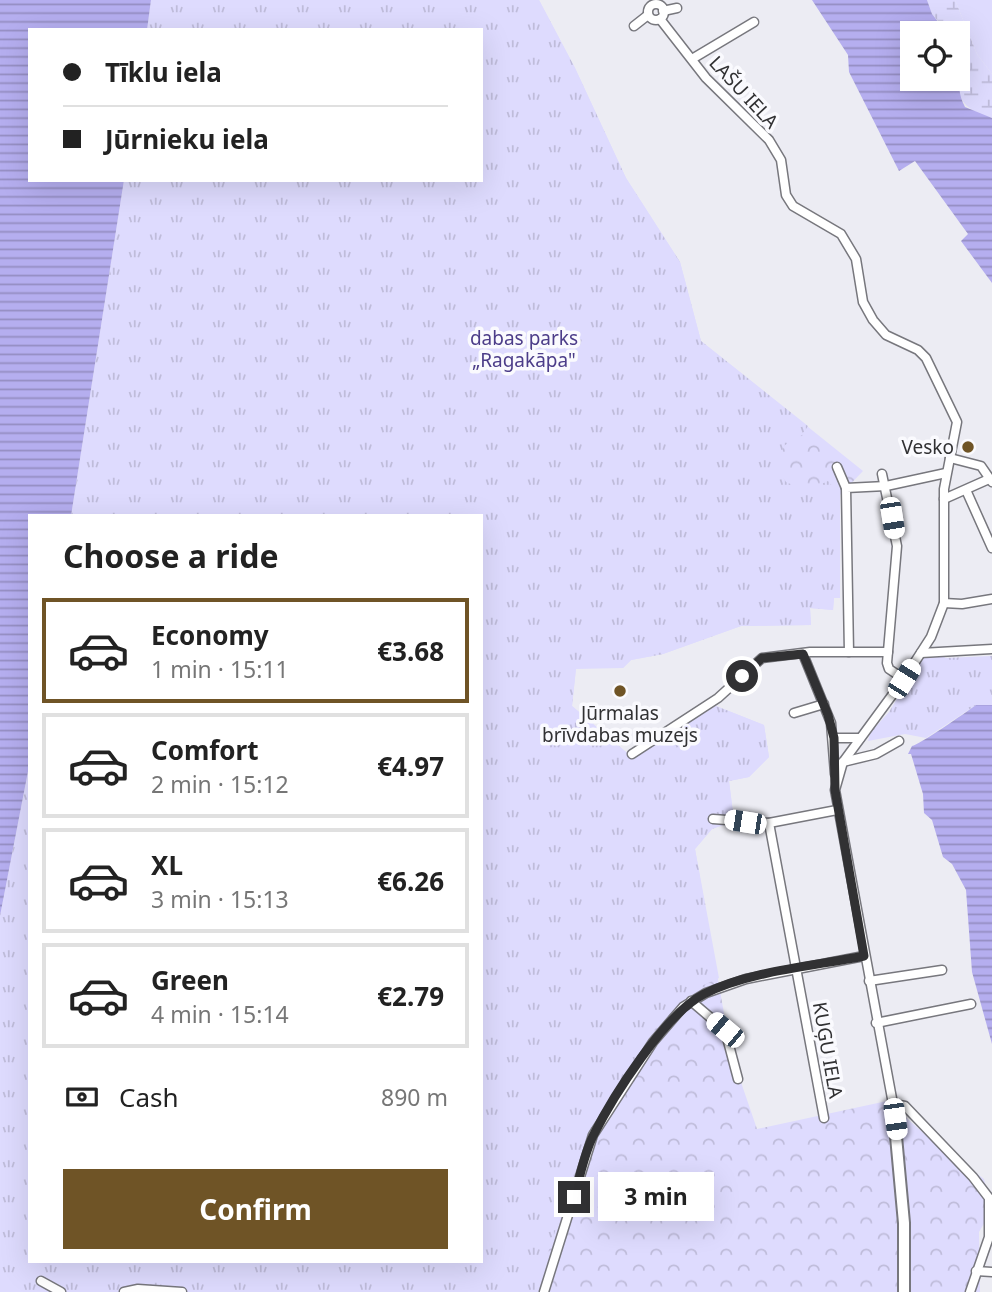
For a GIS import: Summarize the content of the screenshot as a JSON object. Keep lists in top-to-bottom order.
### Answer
{
  "streets": {
    "street": ["LAŠU IELA", "KUĢU IELA"]
  },
  "parks": ["dabas parks „Ragakāpa\""],
  "places": ["Vesko", "Jūrmalas brīvdabas muzejs"],
  "page": {
    "banner": ["Tīklu iela", "Jūrnieku iela"],
    "heading": "Choose a ride",
    "list": [
      {
        "name": "Economy",
        "note": "1 min · 15:11",
        "value": "€3.68"
      },
      {
        "name": "Comfort",
        "note": "2 min · 15:12",
        "value": "€4.97"
      },
      {
        "name": "XL",
        "note": "3 min · 15:13",
        "value": "€6.26"
      },
      {
        "name": "Green",
        "note": "4 min · 15:14",
        "value": "€2.79"
      }
    ],
    "pay": ["Cash", "890 m"],
    "buttons": "Confirm",
    "bubble": "3 min"
  }
}
